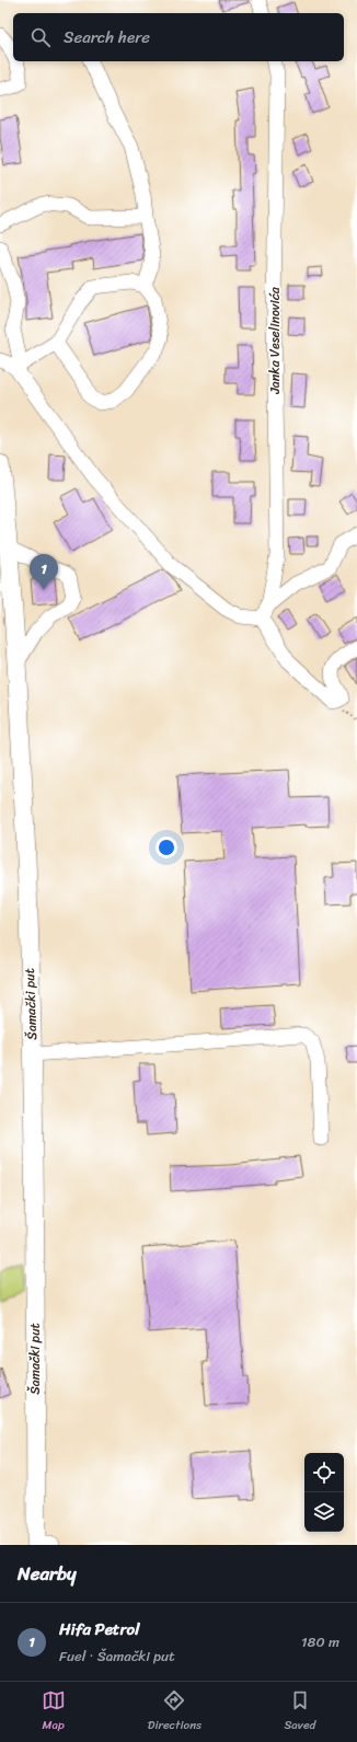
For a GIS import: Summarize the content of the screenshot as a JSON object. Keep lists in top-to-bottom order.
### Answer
{
  "streets": {
    "main road": ["Šamački put"],
    "street": ["Janka Veselinovića"]
  },
  "page": {
    "search": "Search here",
    "pins": "1",
    "heading": "Nearby",
    "list": [
      {
        "mark": "1",
        "name": "Hifa Petrol",
        "note": "Fuel · Šamački put",
        "value": "180 m"
      }
    ],
    "nav": ["Map", "Directions", "Saved"]
  }
}
